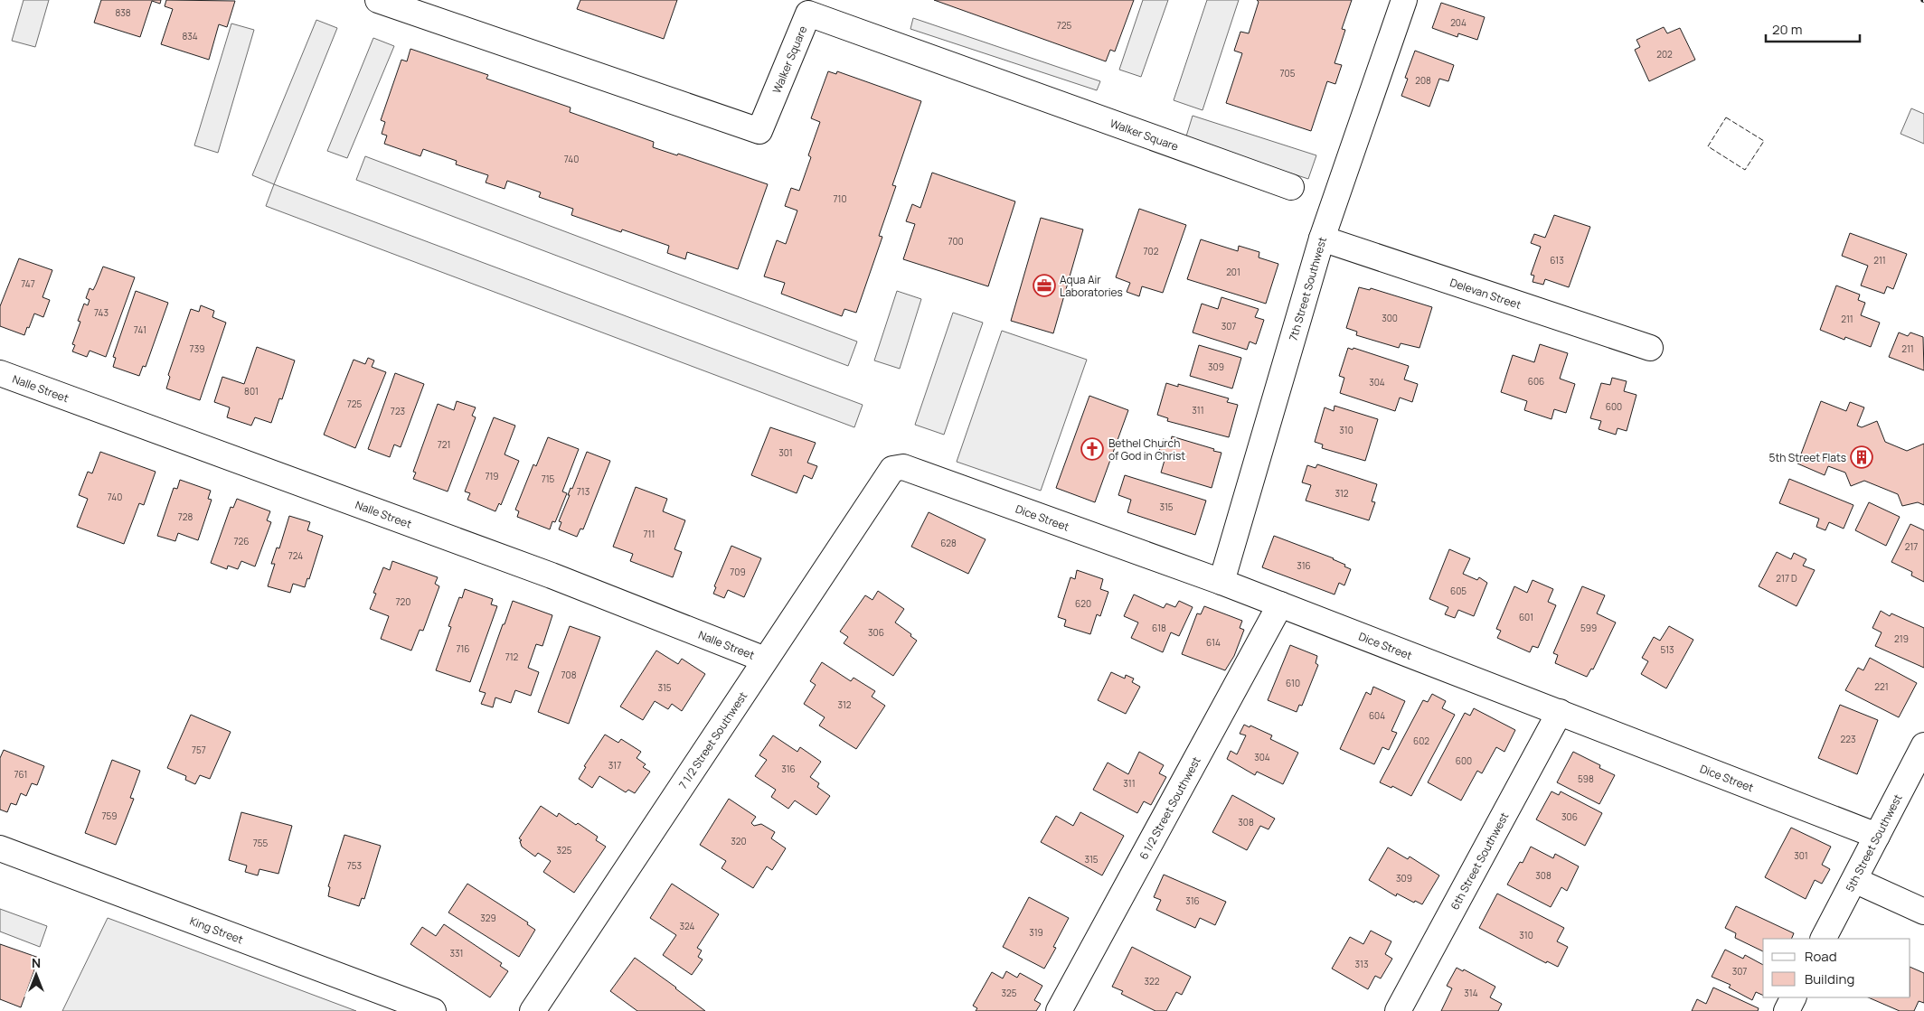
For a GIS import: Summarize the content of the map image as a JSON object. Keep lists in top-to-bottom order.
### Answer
{
  "streets": {
    "street": [
      "Walker Square",
      "7th Street Southwest",
      "Delevan Street",
      "Nalle Street",
      "Dice Street",
      "7 1/2 Street Southwest",
      "6 1/2 Street Southwest",
      "5th Street Southwest",
      "6th Street Southwest",
      "King Street"
    ]
  },
  "crossings": [
    ["7th Street Southwest", "Delevan Street"],
    ["7th Street Southwest", "Dice Street"],
    ["Nalle Street", "7 1/2 Street Southwest"],
    ["Dice Street", "7 1/2 Street Southwest"],
    ["Dice Street", "6 1/2 Street Southwest"],
    ["Dice Street", "5th Street Southwest"],
    ["Dice Street", "6th Street Southwest"]
  ],
  "places": {
    "office": ["Aqua Air Laboratories"],
    "church": ["Bethel Church of God in Christ"],
    "building": ["5th Street Flats"]
  },
  "house_numbers": [
    "838",
    "204",
    "725",
    "834",
    "202",
    "705",
    "208",
    "740",
    "710",
    "700",
    "702",
    "613",
    "211",
    "201",
    "747",
    "743",
    "300",
    "211",
    "307",
    "741",
    "739",
    "211",
    "309",
    "606",
    "304",
    "801",
    "725",
    "600",
    "311",
    "723",
    "310",
    "721",
    "301",
    "719",
    "715",
    "713",
    "312",
    "740",
    "315",
    "728",
    "711",
    "726",
    "628",
    "217",
    "724",
    "316",
    "709",
    "217 D",
    "605",
    "720",
    "620",
    "601",
    "618",
    "599",
    "306",
    "219",
    "614",
    "716",
    "513",
    "712",
    "708",
    "610",
    "221",
    "315",
    "312",
    "604",
    "223",
    "602",
    "757",
    "304",
    "600",
    "317",
    "316",
    "761",
    "598",
    "311",
    "759",
    "306",
    "308",
    "320",
    "755",
    "325",
    "301",
    "315",
    "753",
    "308",
    "309",
    "316",
    "329",
    "324",
    "319",
    "310",
    "331",
    "313",
    "307",
    "322",
    "325",
    "314"
  ],
  "legend": ["Road", "Building"],
  "scale_bar": "20 m",
  "north": "top"
}
